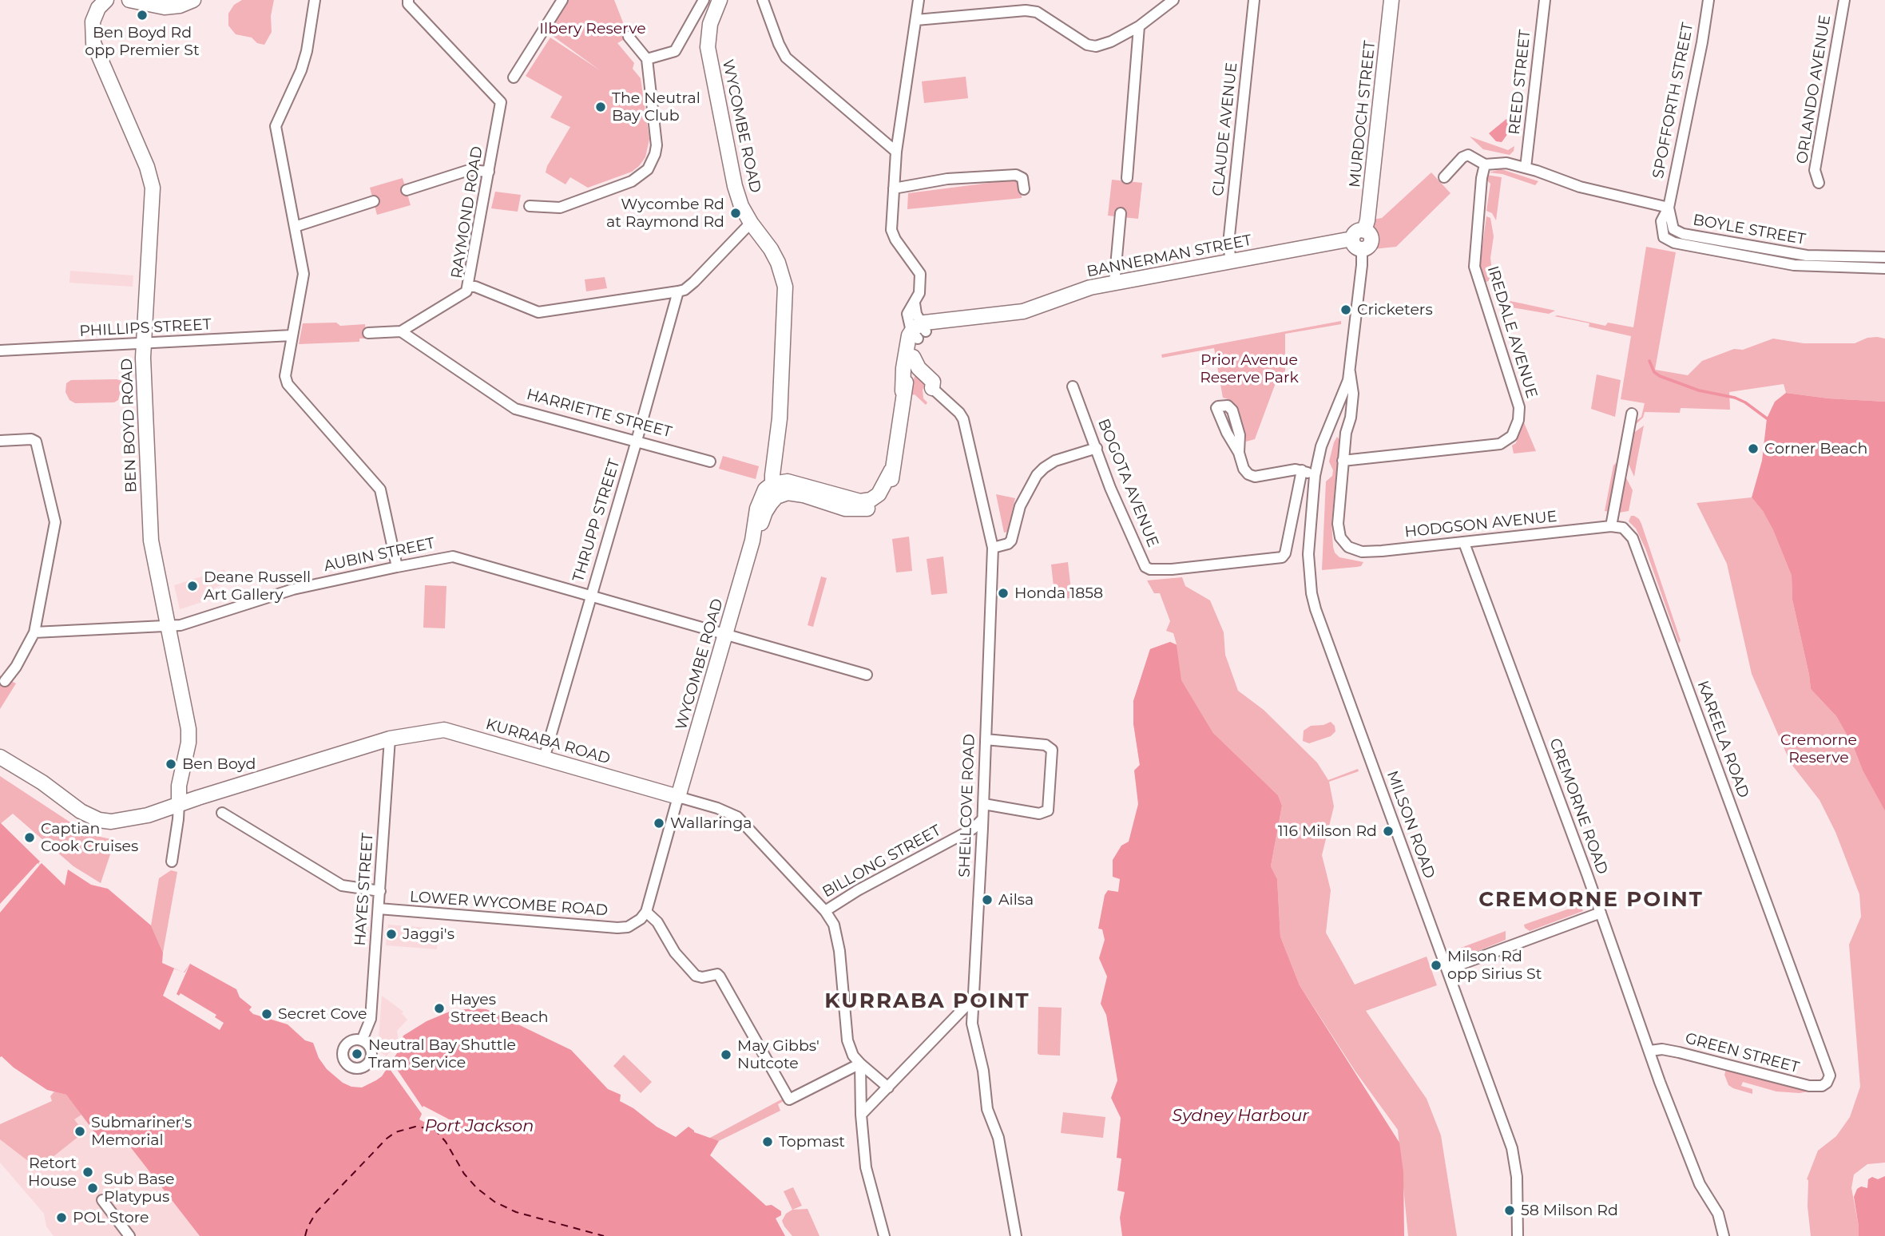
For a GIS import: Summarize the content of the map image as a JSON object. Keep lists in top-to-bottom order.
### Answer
{
  "streets": {
    "main road": [
      "MURDOCH STREET",
      "WYCOMBE ROAD",
      "BANNERMAN STREET",
      "BEN BOYD ROAD",
      "KURRABA ROAD"
    ],
    "street": [
      "REED STREET",
      "ORLANDO AVENUE",
      "SPOFFORTH STREET",
      "CLAUDE AVENUE",
      "RAYMOND ROAD",
      "BOYLE STREET",
      "PHILLIPS STREET",
      "IREDALE AVENUE",
      "HARRIETTE STREET",
      "BOGOTA AVENUE",
      "THRUPP STREET",
      "HODGSON AVENUE",
      "AUBIN STREET",
      "KAREELA ROAD",
      "SHELLCOVE ROAD",
      "CREMORNE ROAD",
      "MILSON ROAD",
      "BILLONG STREET",
      "HAYES STREET",
      "LOWER WYCOMBE ROAD",
      "GREEN STREET"
    ]
  },
  "crossings": [
    ["SPOFFORTH STREET", "BOYLE STREET"],
    ["MURDOCH STREET", "BANNERMAN STREET"],
    ["MURDOCH STREET", "IREDALE AVENUE"],
    ["MURDOCH STREET", "HODGSON AVENUE"],
    ["MURDOCH STREET", "MILSON ROAD"],
    ["WYCOMBE ROAD", "RAYMOND ROAD"],
    ["WYCOMBE ROAD", "AUBIN STREET"],
    ["WYCOMBE ROAD", "KURRABA ROAD"],
    ["CLAUDE AVENUE", "BANNERMAN STREET"],
    ["RAYMOND ROAD", "THRUPP STREET"],
    ["PHILLIPS STREET", "BEN BOYD ROAD"],
    ["HARRIETTE STREET", "THRUPP STREET"],
    ["BEN BOYD ROAD", "AUBIN STREET"],
    ["BEN BOYD ROAD", "KURRABA ROAD"],
    ["THRUPP STREET", "AUBIN STREET"],
    ["THRUPP STREET", "KURRABA ROAD"],
    ["HODGSON AVENUE", "KAREELA ROAD"],
    ["HODGSON AVENUE", "CREMORNE ROAD"],
    ["KAREELA ROAD", "GREEN STREET"],
    ["KURRABA ROAD", "BILLONG STREET"],
    ["KURRABA ROAD", "HAYES STREET"],
    ["SHELLCOVE ROAD", "BILLONG STREET"],
    ["CREMORNE ROAD", "GREEN STREET"],
    ["HAYES STREET", "LOWER WYCOMBE ROAD"]
  ],
  "districts": ["CREMORNE POINT", "KURRABA POINT"],
  "water": ["Sydney Harbour", "Port Jackson"],
  "parks": ["Ilbery Reserve", "Prior Avenue Reserve Park", "Cremorne Reserve"],
  "places": [
    "Ben Boyd Rd opp Premier St",
    "The Neutral Bay Club",
    "Wycombe Rd at Raymond Rd",
    "Cricketers",
    "Corner Beach",
    "Deane Russell Art Gallery",
    "Honda 1858",
    "Ben Boyd",
    "Wallaringa",
    "116 Milson Rd",
    "Captian Cook Cruises",
    "Ailsa",
    "Jaggi's",
    "Milson Rd opp Sirius St",
    "Hayes Street Beach",
    "Secret Cove",
    "Neutral Bay Shuttle Tram Service",
    "May Gibbs' Nutcote",
    "Submariner's Memorial",
    "Topmast",
    "Retort House",
    "Sub Base Platypus",
    "58 Milson Rd",
    "POL Store"
  ]
}
